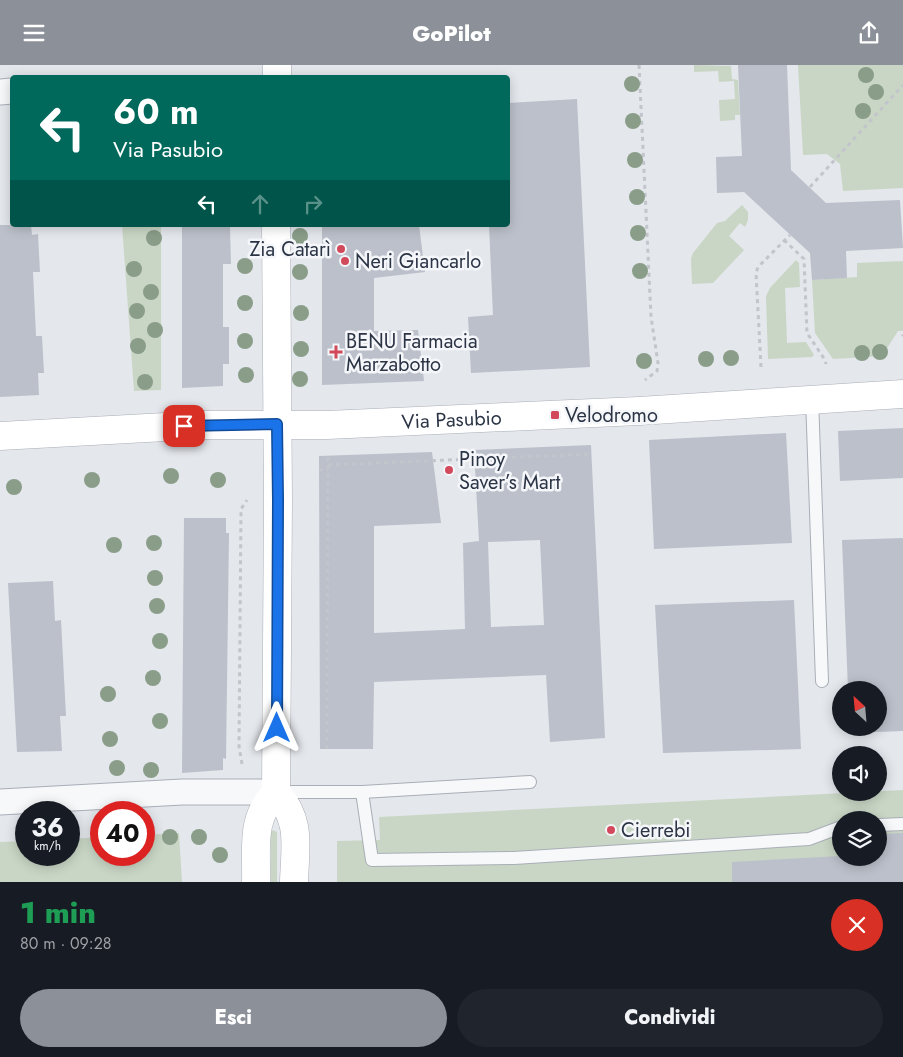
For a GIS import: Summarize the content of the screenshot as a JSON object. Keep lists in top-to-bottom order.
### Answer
{
  "streets": {
    "street": ["Via Pasubio"]
  },
  "places": {
    "other": [
      "Zia Catarì",
      "Neri Giancarlo",
      "Pinoy Saver’s Mart",
      "Cierrebi"
    ],
    "health": ["BENU Farmacia Marzabotto"],
    "transit": ["Velodromo"]
  },
  "north": "top left",
  "page": {
    "header": "GoPilot",
    "turn": ["60 m", "Via Pasubio"],
    "speed": "36 km/h",
    "limit": "40",
    "heading": ["1 min", "80 m · 09:28"],
    "buttons": ["Esci", "Condividi"]
  }
}
